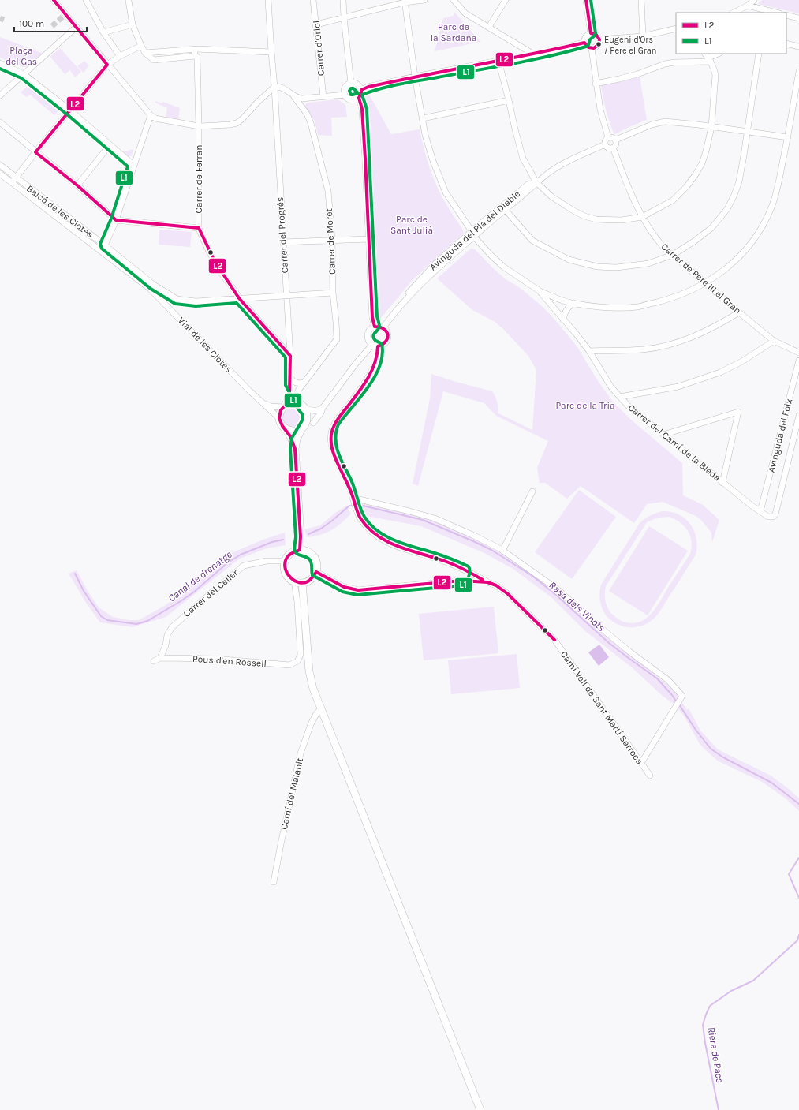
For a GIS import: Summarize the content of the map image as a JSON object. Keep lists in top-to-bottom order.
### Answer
{
  "streets": {
    "street": [
      "Carrer d'Oriol",
      "Carrer de Ferran",
      "Balcó de les Clotes",
      "Avinguda del Pla del Diable",
      "Carrer del Progrés",
      "Carrer de Moret",
      "Carrer de Pere III el Gran",
      "Vial de les Clotes",
      "Avinguda del Foix",
      "Carrer del Camí de la Bleda",
      "Carrer del Celler",
      "Pous d'en Rossell",
      "Camí Vell de Sant Martí Sarroca",
      "Camí del Malanit"
    ]
  },
  "crossings": [
    ["Carrer de Ferran", "Balcó de les Clotes"],
    ["Carrer de Ferran", "Carrer del Progrés"],
    ["Balcó de les Clotes", "Carrer del Progrés"],
    ["Balcó de les Clotes", "Carrer de Moret"],
    ["Avinguda del Pla del Diable", "Carrer de Pere III el Gran"],
    ["Avinguda del Pla del Diable", "Carrer del Camí de la Bleda"],
    ["Carrer del Progrés", "Carrer de Moret"],
    ["Carrer del Progrés", "Vial de les Clotes"],
    ["Carrer de Moret", "Vial de les Clotes"],
    ["Avinguda del Foix", "Carrer del Camí de la Bleda"],
    ["Carrer del Celler", "Pous d'en Rossell"]
  ],
  "water": ["Canal de drenatge", "Rasa dels Vinots", "Riera de Pacs"],
  "parks": [
    "Parc de la Sardana",
    "Plaça del Gas",
    "Parc de Sant Julià",
    "Parc de la Tria"
  ],
  "places": ["Eugeni d'Ors / Pere el Gran"],
  "lines": ["transit line L2", "transit line L1"],
  "legend": ["L2", "L1"],
  "scale_bar": "100 m"
}
